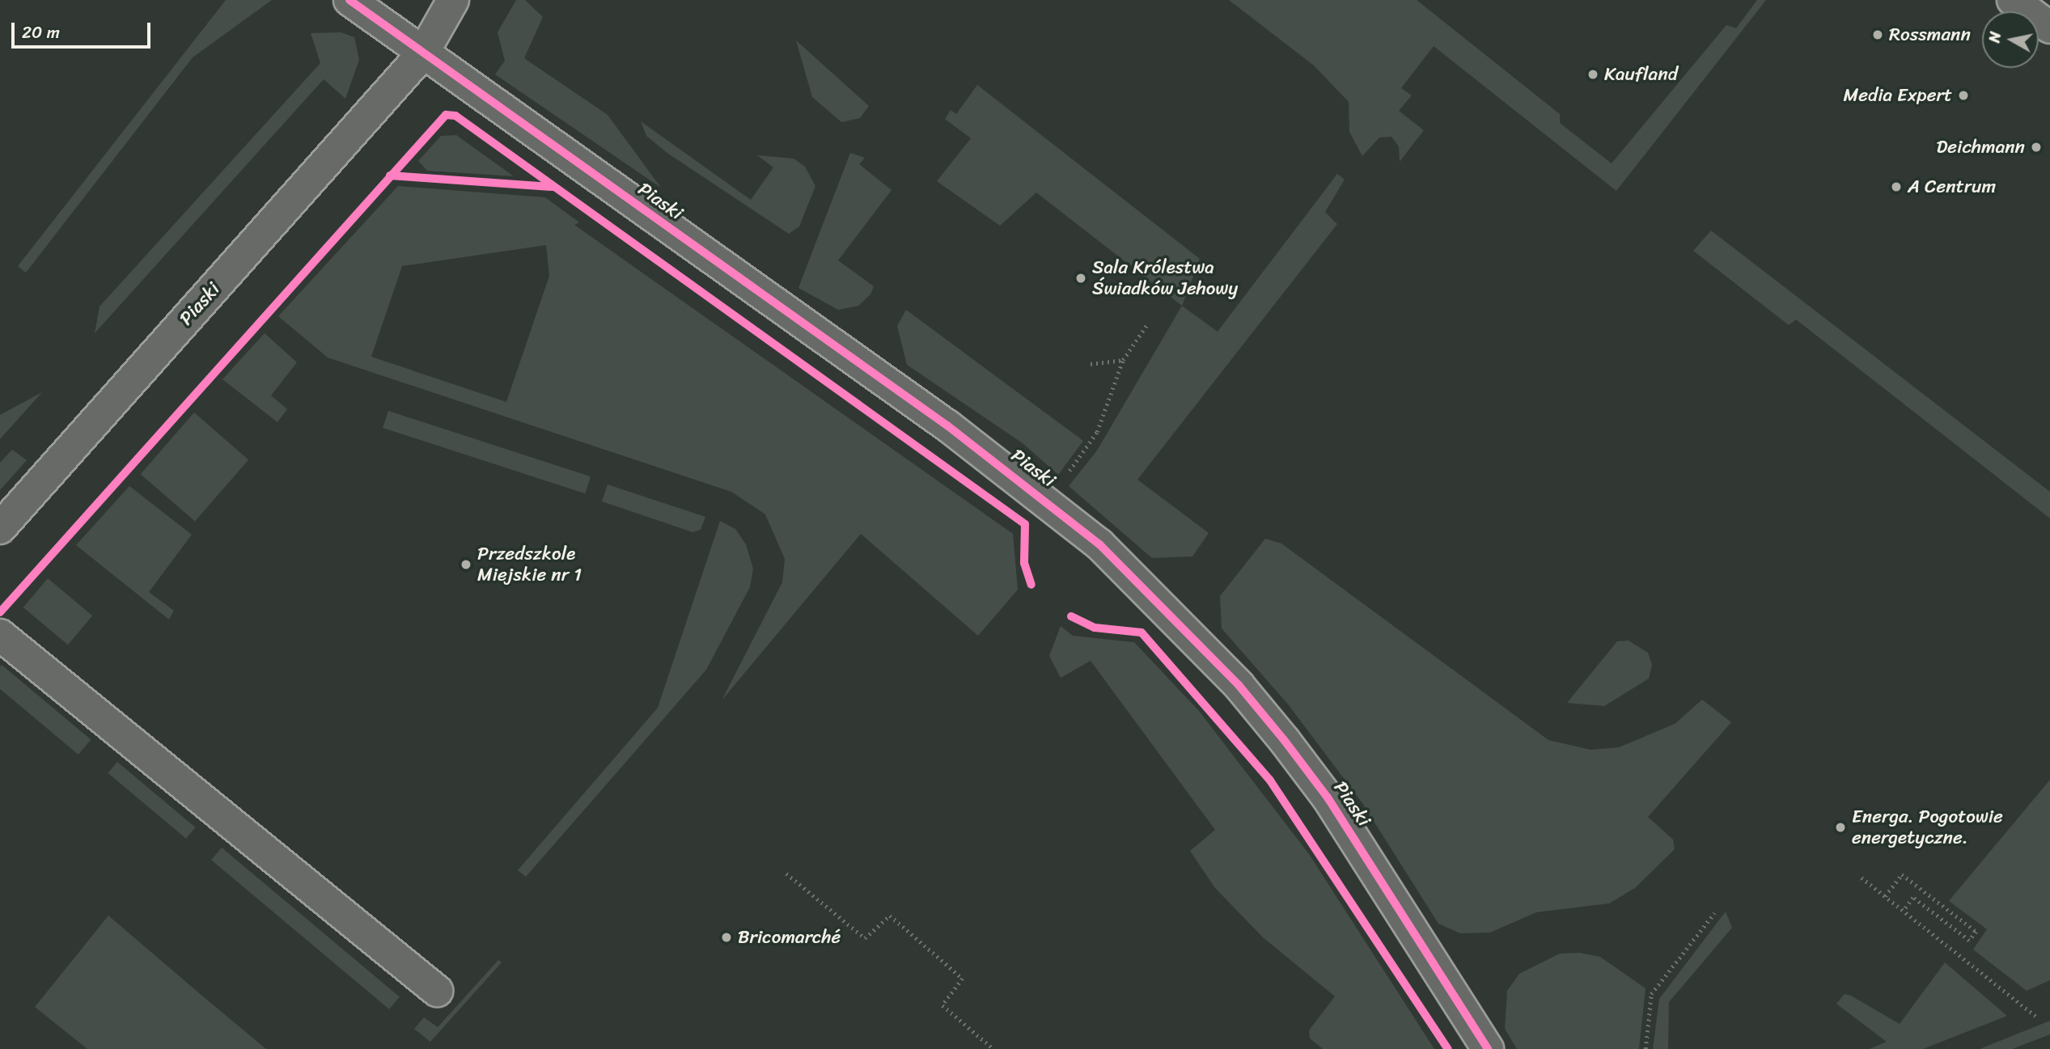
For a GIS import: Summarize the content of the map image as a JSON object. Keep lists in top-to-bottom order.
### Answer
{
  "streets": {
    "street": ["Piaski"]
  },
  "places": [
    "Rossmann",
    "Kaufland",
    "Media Expert",
    "Deichmann",
    "A Centrum",
    "Sala Królestwa Świadków Jehowy",
    "Przedszkole Miejskie nr 1",
    "Energa. Pogotowie energetyczne.",
    "Bricomarché"
  ],
  "scale_bar": "20 m",
  "north": "left"
}
